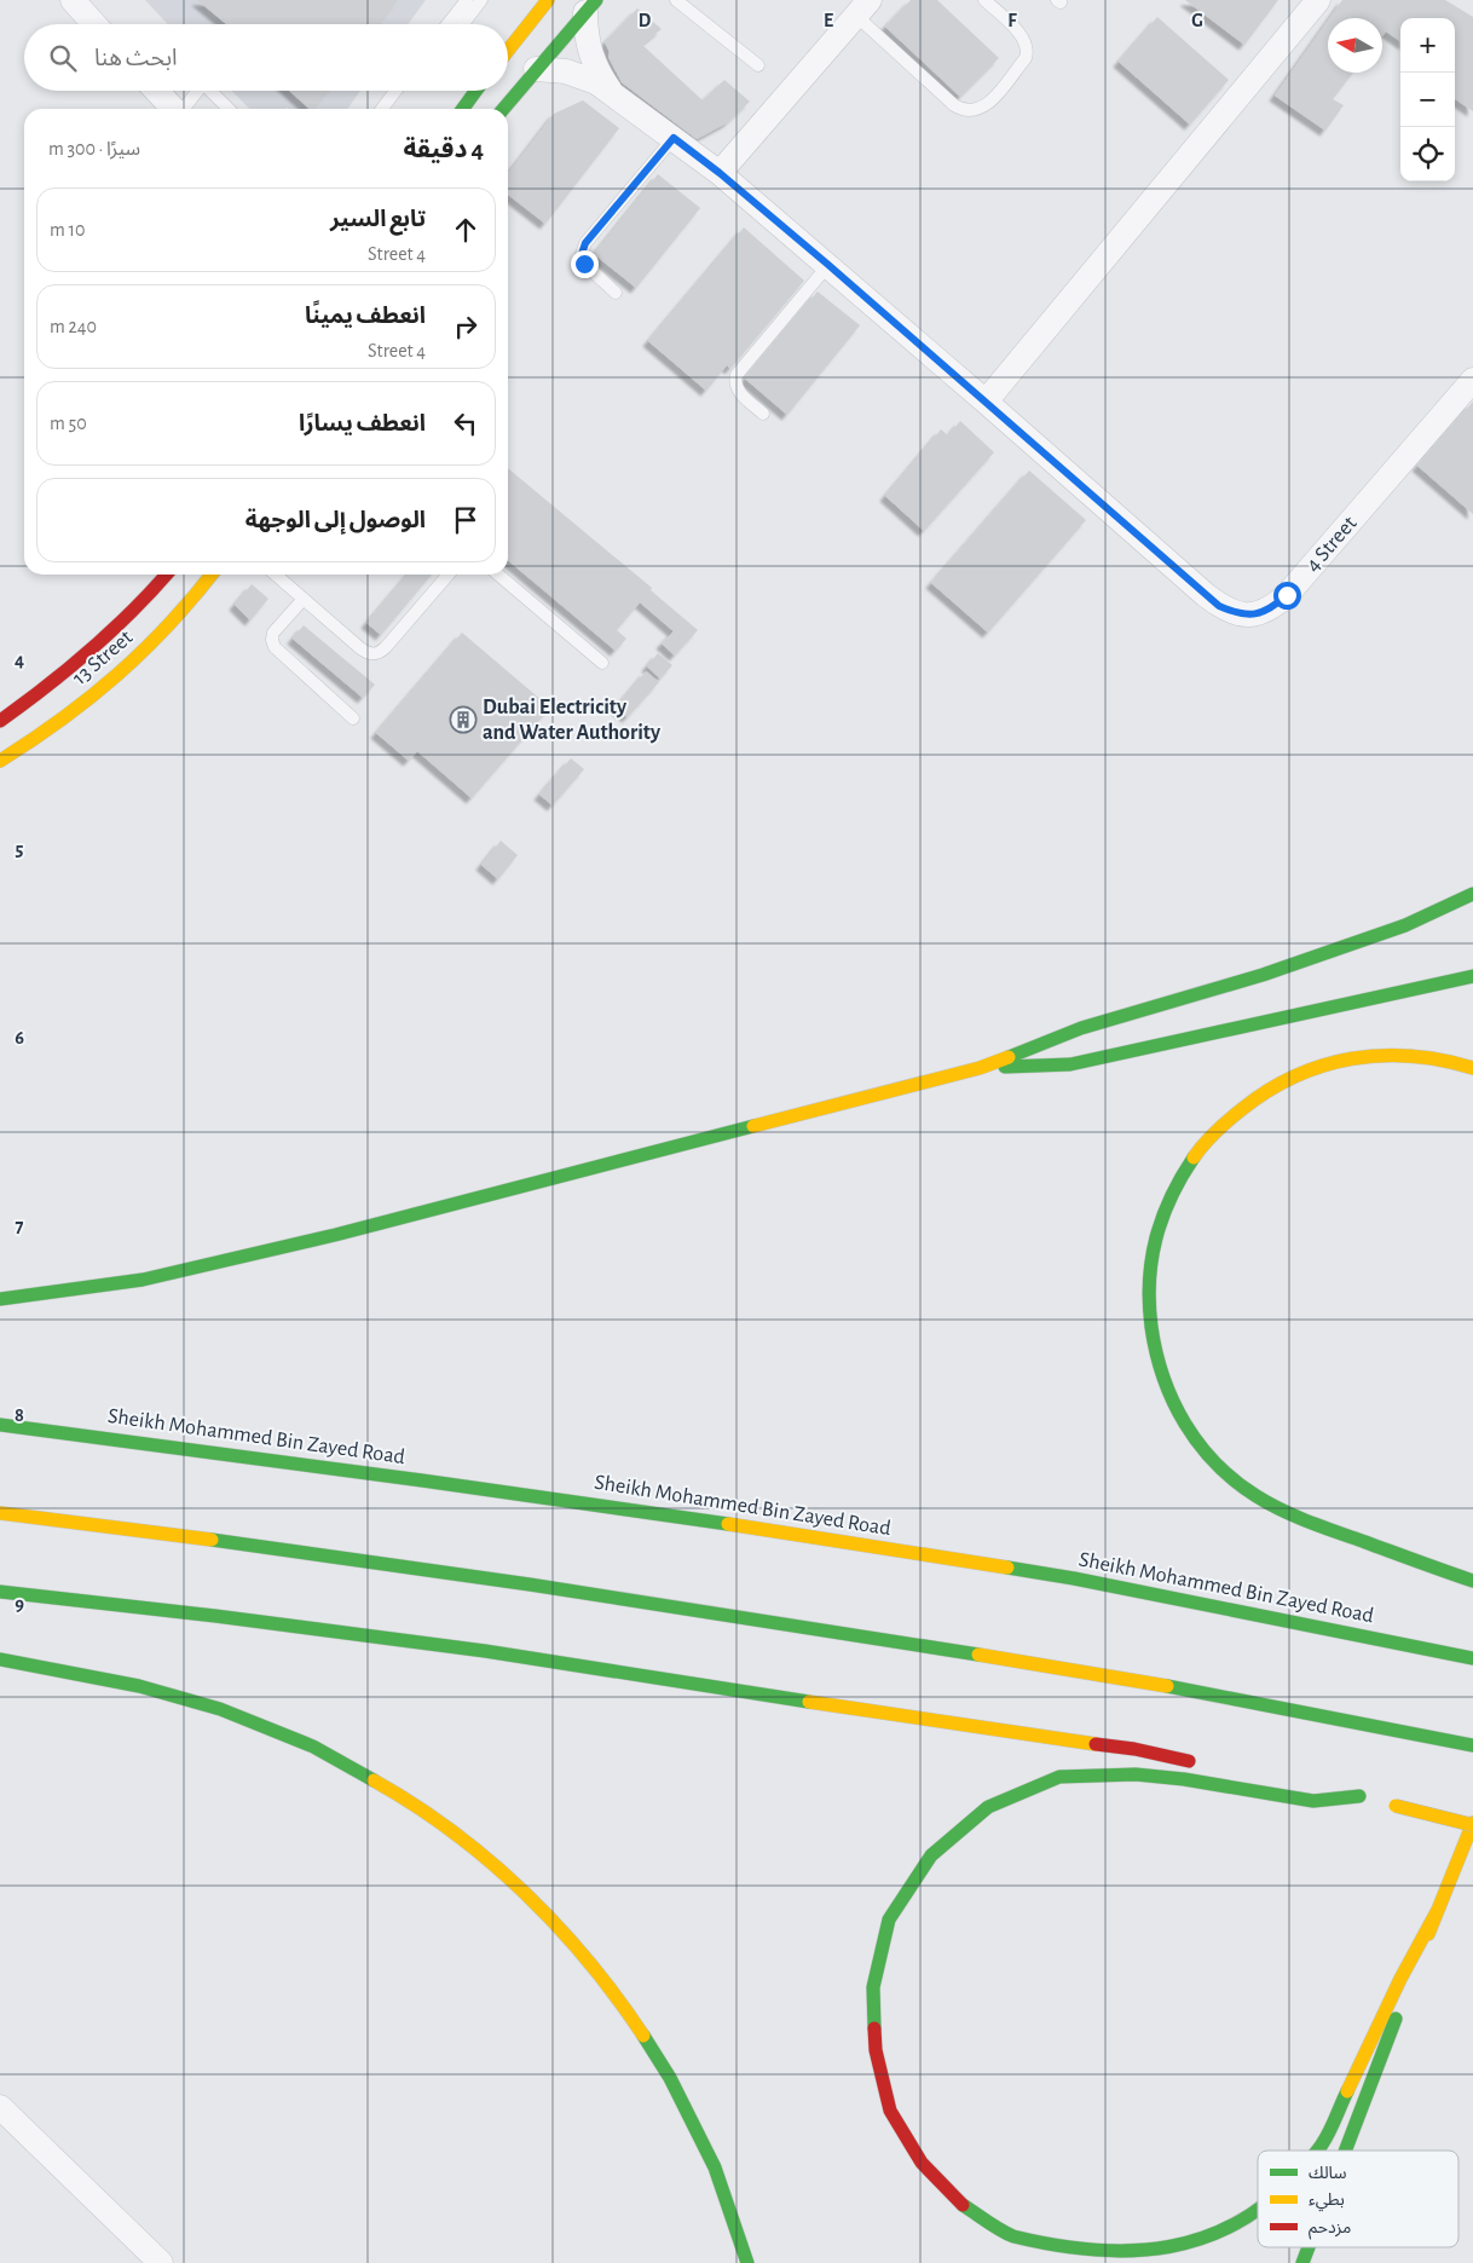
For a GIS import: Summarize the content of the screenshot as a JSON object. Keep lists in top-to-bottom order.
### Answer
{
  "streets": {
    "main road": ["13 Street", "Sheikh Mohammed Bin Zayed Road"],
    "street": ["4 Street"]
  },
  "places": {
    "building": ["Dubai Electricity and Water Authority"]
  },
  "legend": ["سالك", "بطيء", "مزدحم"],
  "north": "left",
  "page": {
    "map_buttons": ["+", "−"],
    "search": "ابحث هنا",
    "heading": ["4 دقيقة", "سيرًا · 300 m"],
    "list": [
      ["تابع السير", "4 Street", "10 m"],
      ["انعطف يمينًا", "4 Street", "240 m"],
      ["انعطف يسارًا", "50 m"],
      "الوصول إلى الوجهة"
    ]
  },
  "grid": {
    "columns": [
      "D",
      "E",
      "F",
      "G"
    ],
    "rows": [
      "4",
      "5",
      "6",
      "7",
      "8",
      "9"
    ]
  }
}
